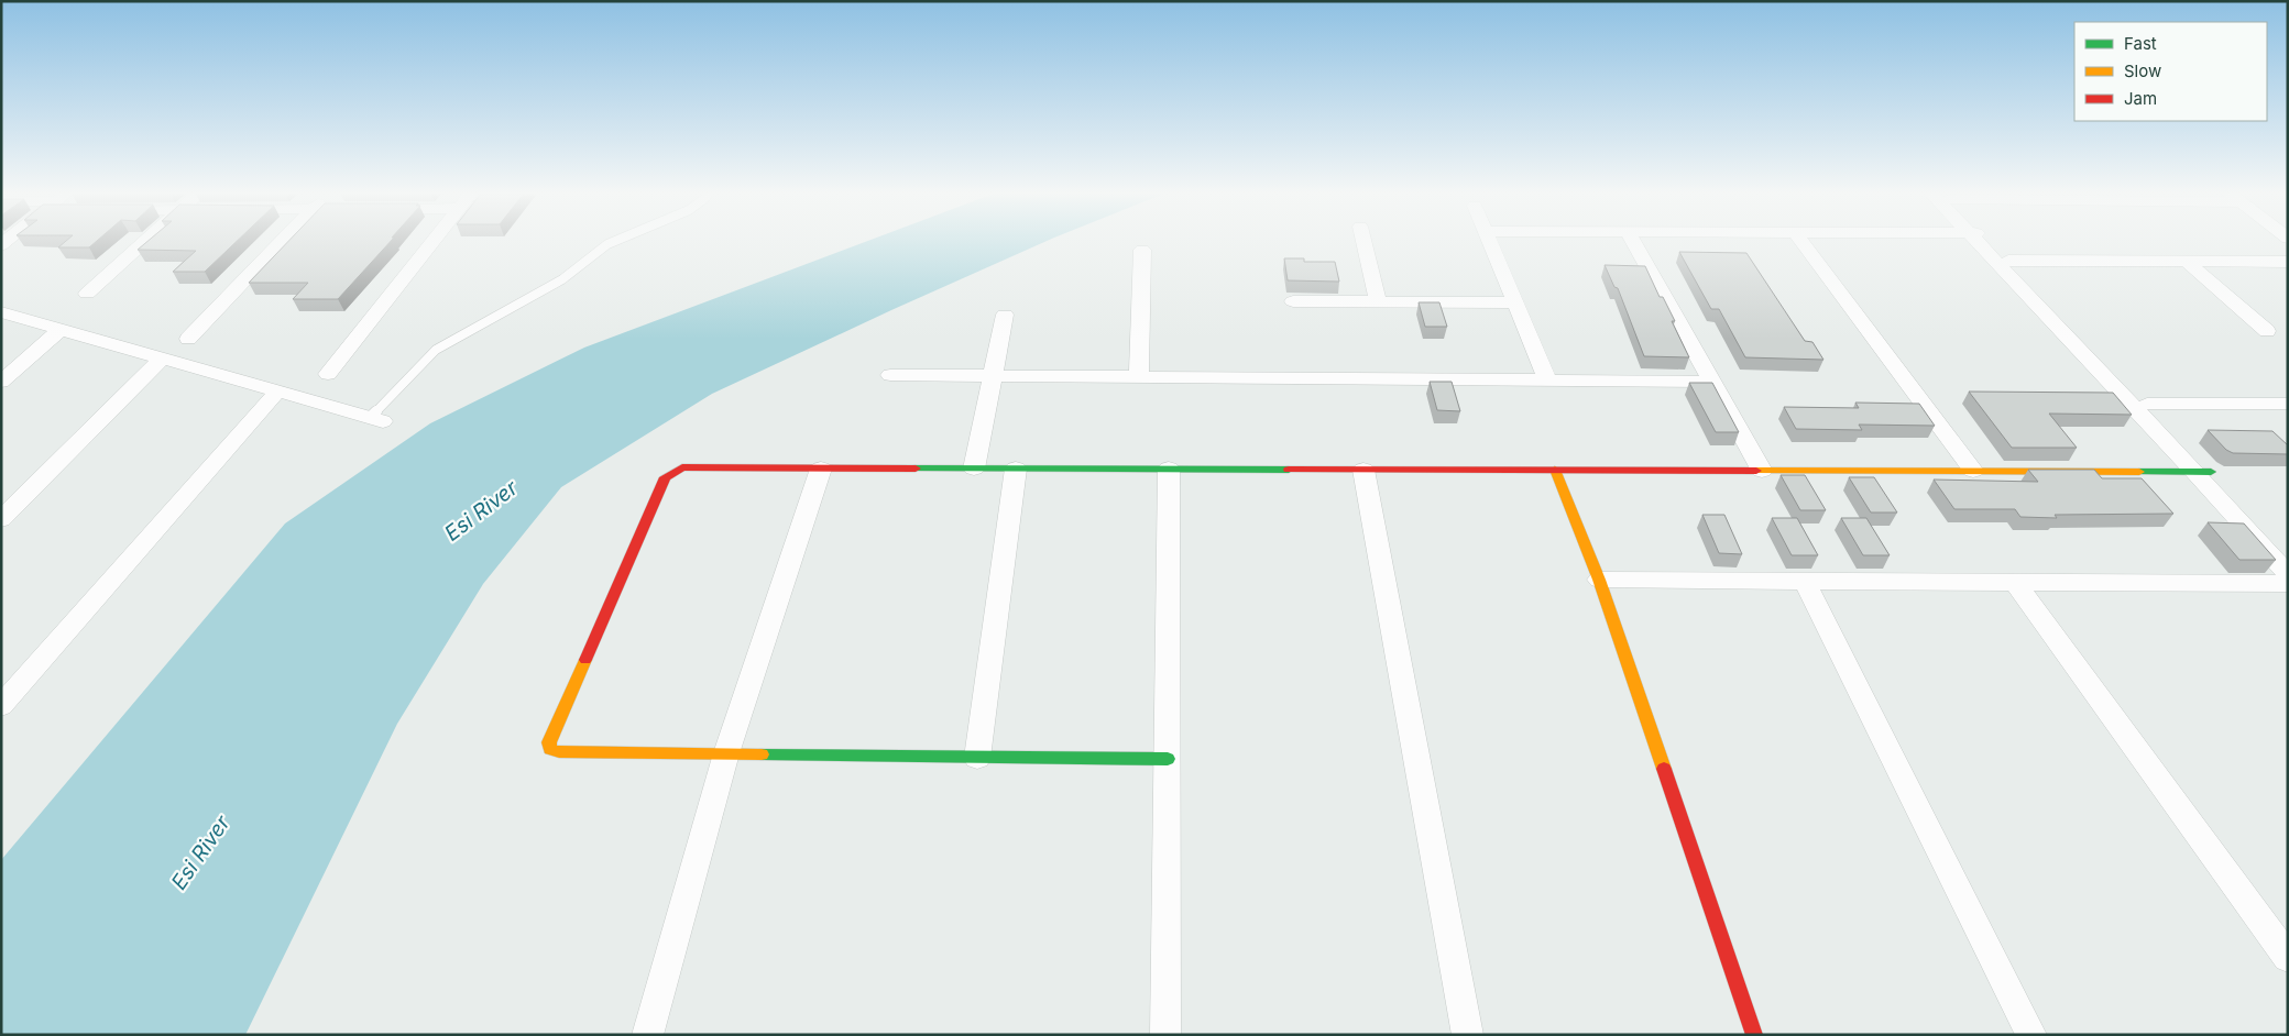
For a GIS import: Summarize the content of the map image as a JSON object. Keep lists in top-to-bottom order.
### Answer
{
  "water": ["Esi River"],
  "legend": ["Fast", "Slow", "Jam"]
}
